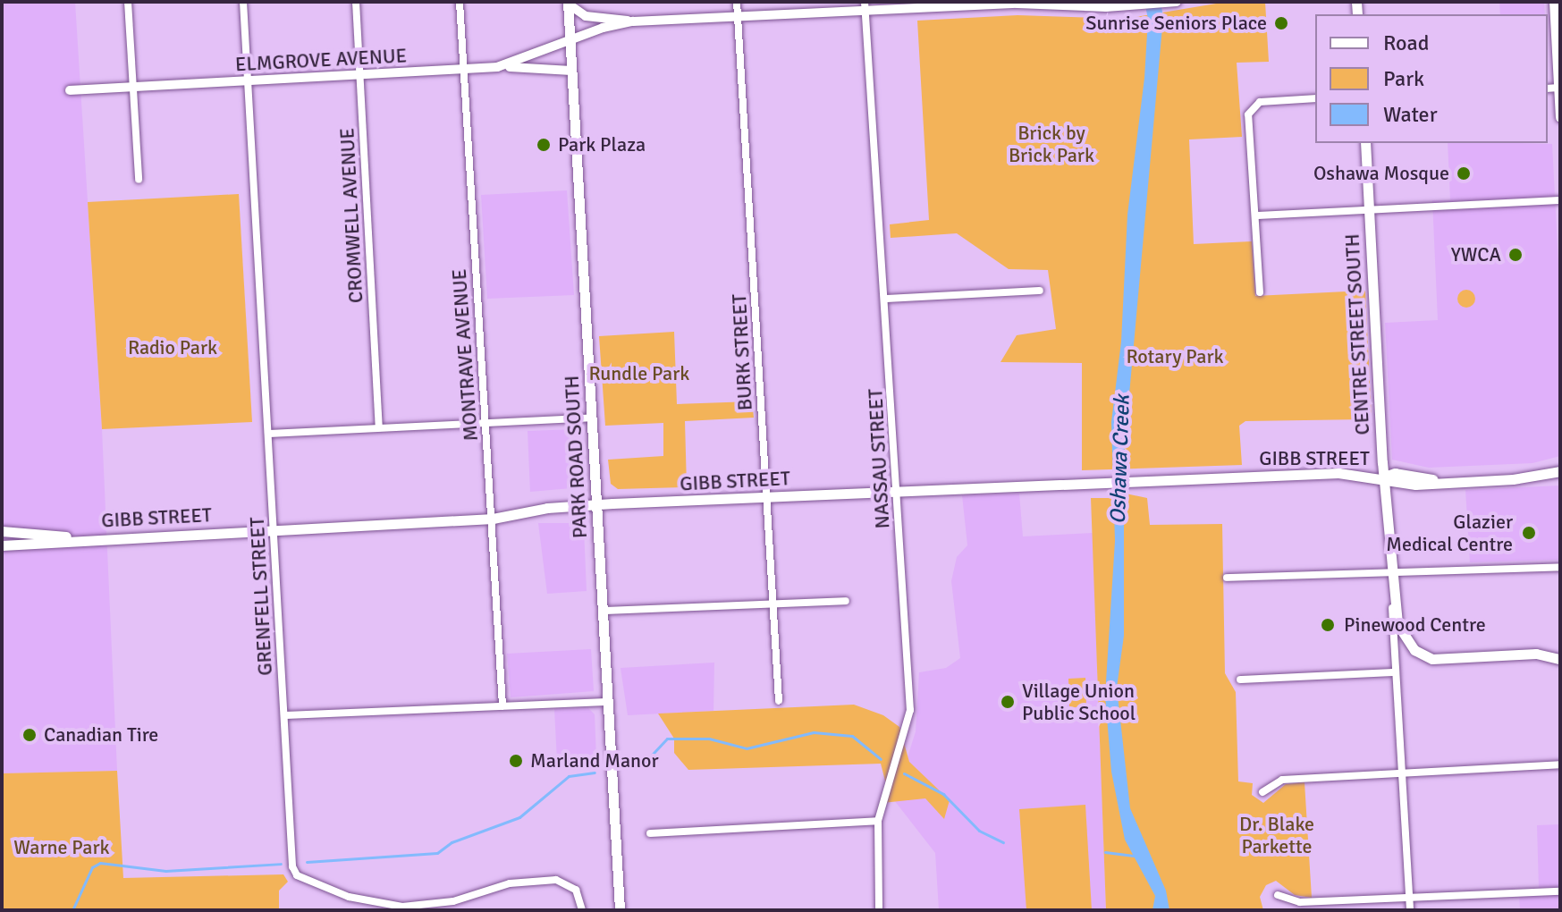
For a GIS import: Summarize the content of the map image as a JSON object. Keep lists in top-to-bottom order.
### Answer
{
  "streets": {
    "main road": ["CENTRE STREET SOUTH", "PARK ROAD SOUTH", "GIBB STREET"],
    "street": [
      "ELMGROVE AVENUE",
      "CROMWELL AVENUE",
      "BURK STREET",
      "MONTRAVE AVENUE",
      "NASSAU STREET",
      "GRENFELL STREET"
    ]
  },
  "crossings": [
    ["ELMGROVE AVENUE", "CROMWELL AVENUE"],
    ["ELMGROVE AVENUE", "MONTRAVE AVENUE"],
    ["ELMGROVE AVENUE", "PARK ROAD SOUTH"],
    ["ELMGROVE AVENUE", "GRENFELL STREET"],
    ["CENTRE STREET SOUTH", "GIBB STREET"],
    ["BURK STREET", "GIBB STREET"],
    ["MONTRAVE AVENUE", "GIBB STREET"],
    ["PARK ROAD SOUTH", "GIBB STREET"],
    ["NASSAU STREET", "GIBB STREET"],
    ["GIBB STREET", "GRENFELL STREET"]
  ],
  "water": ["Oshawa Creek"],
  "parks": [
    "Brick by Brick Park",
    "Radio Park",
    "Rotary Park",
    "Rundle Park",
    "Dr. Blake Parkette",
    "Warne Park"
  ],
  "places": [
    "Sunrise Seniors Place",
    "Park Plaza",
    "Oshawa Mosque",
    "YWCA",
    "Glazier Medical Centre",
    "Pinewood Centre",
    "Village Union Public School",
    "Canadian Tire",
    "Marland Manor"
  ],
  "legend": ["Road", "Park", "Water"]
}
